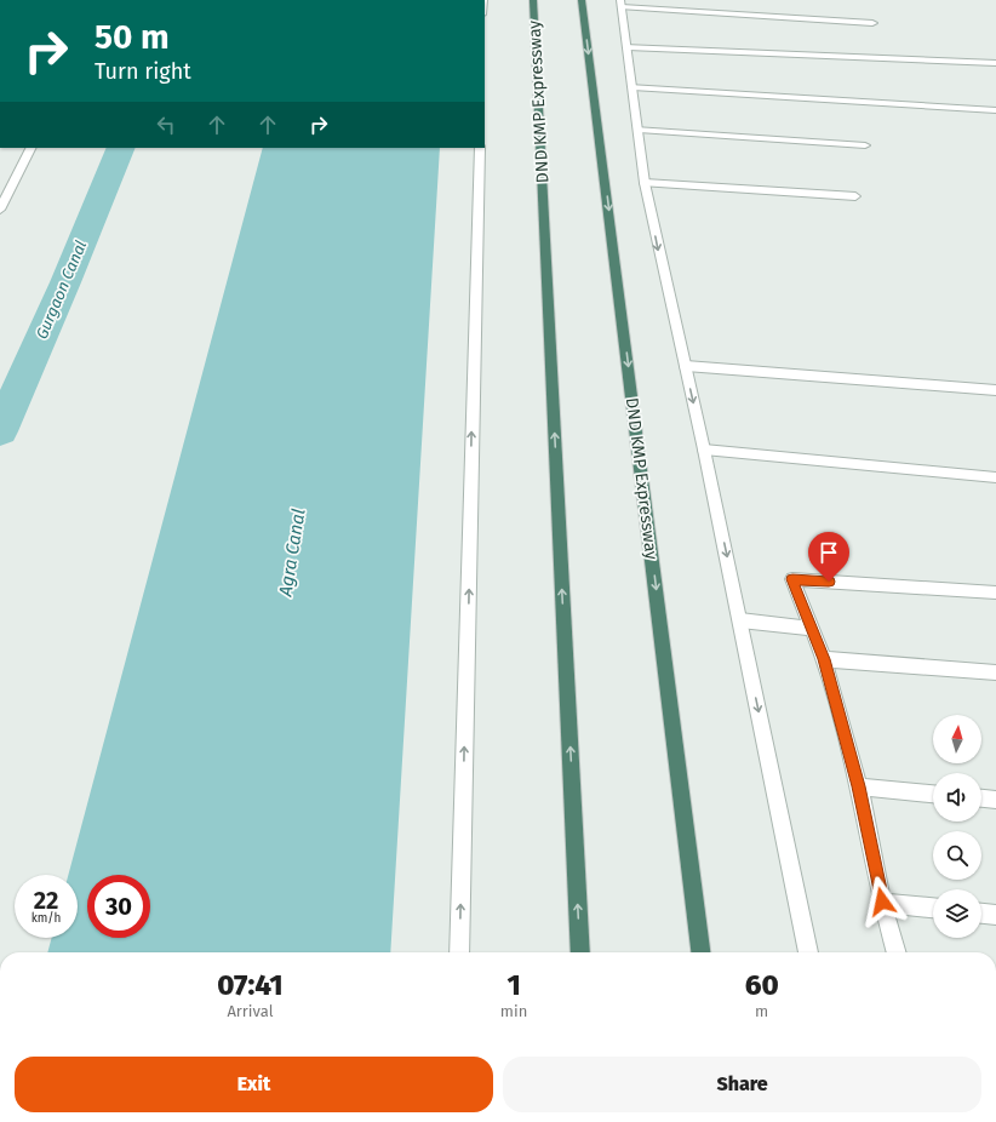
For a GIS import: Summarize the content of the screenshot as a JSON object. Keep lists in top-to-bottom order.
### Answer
{
  "streets": {
    "highway": ["DND KMP Expressway"]
  },
  "water": ["Gurgaon Canal", "Agra Canal"],
  "north": "top",
  "page": {
    "turn": ["50 m", "Turn right"],
    "speed": "22 km/h",
    "limit": "30",
    "eta": [
      "07:41",
      "Arrival",
      "1",
      "min",
      "60",
      "m"
    ],
    "buttons": ["Exit", "Share"]
  }
}
